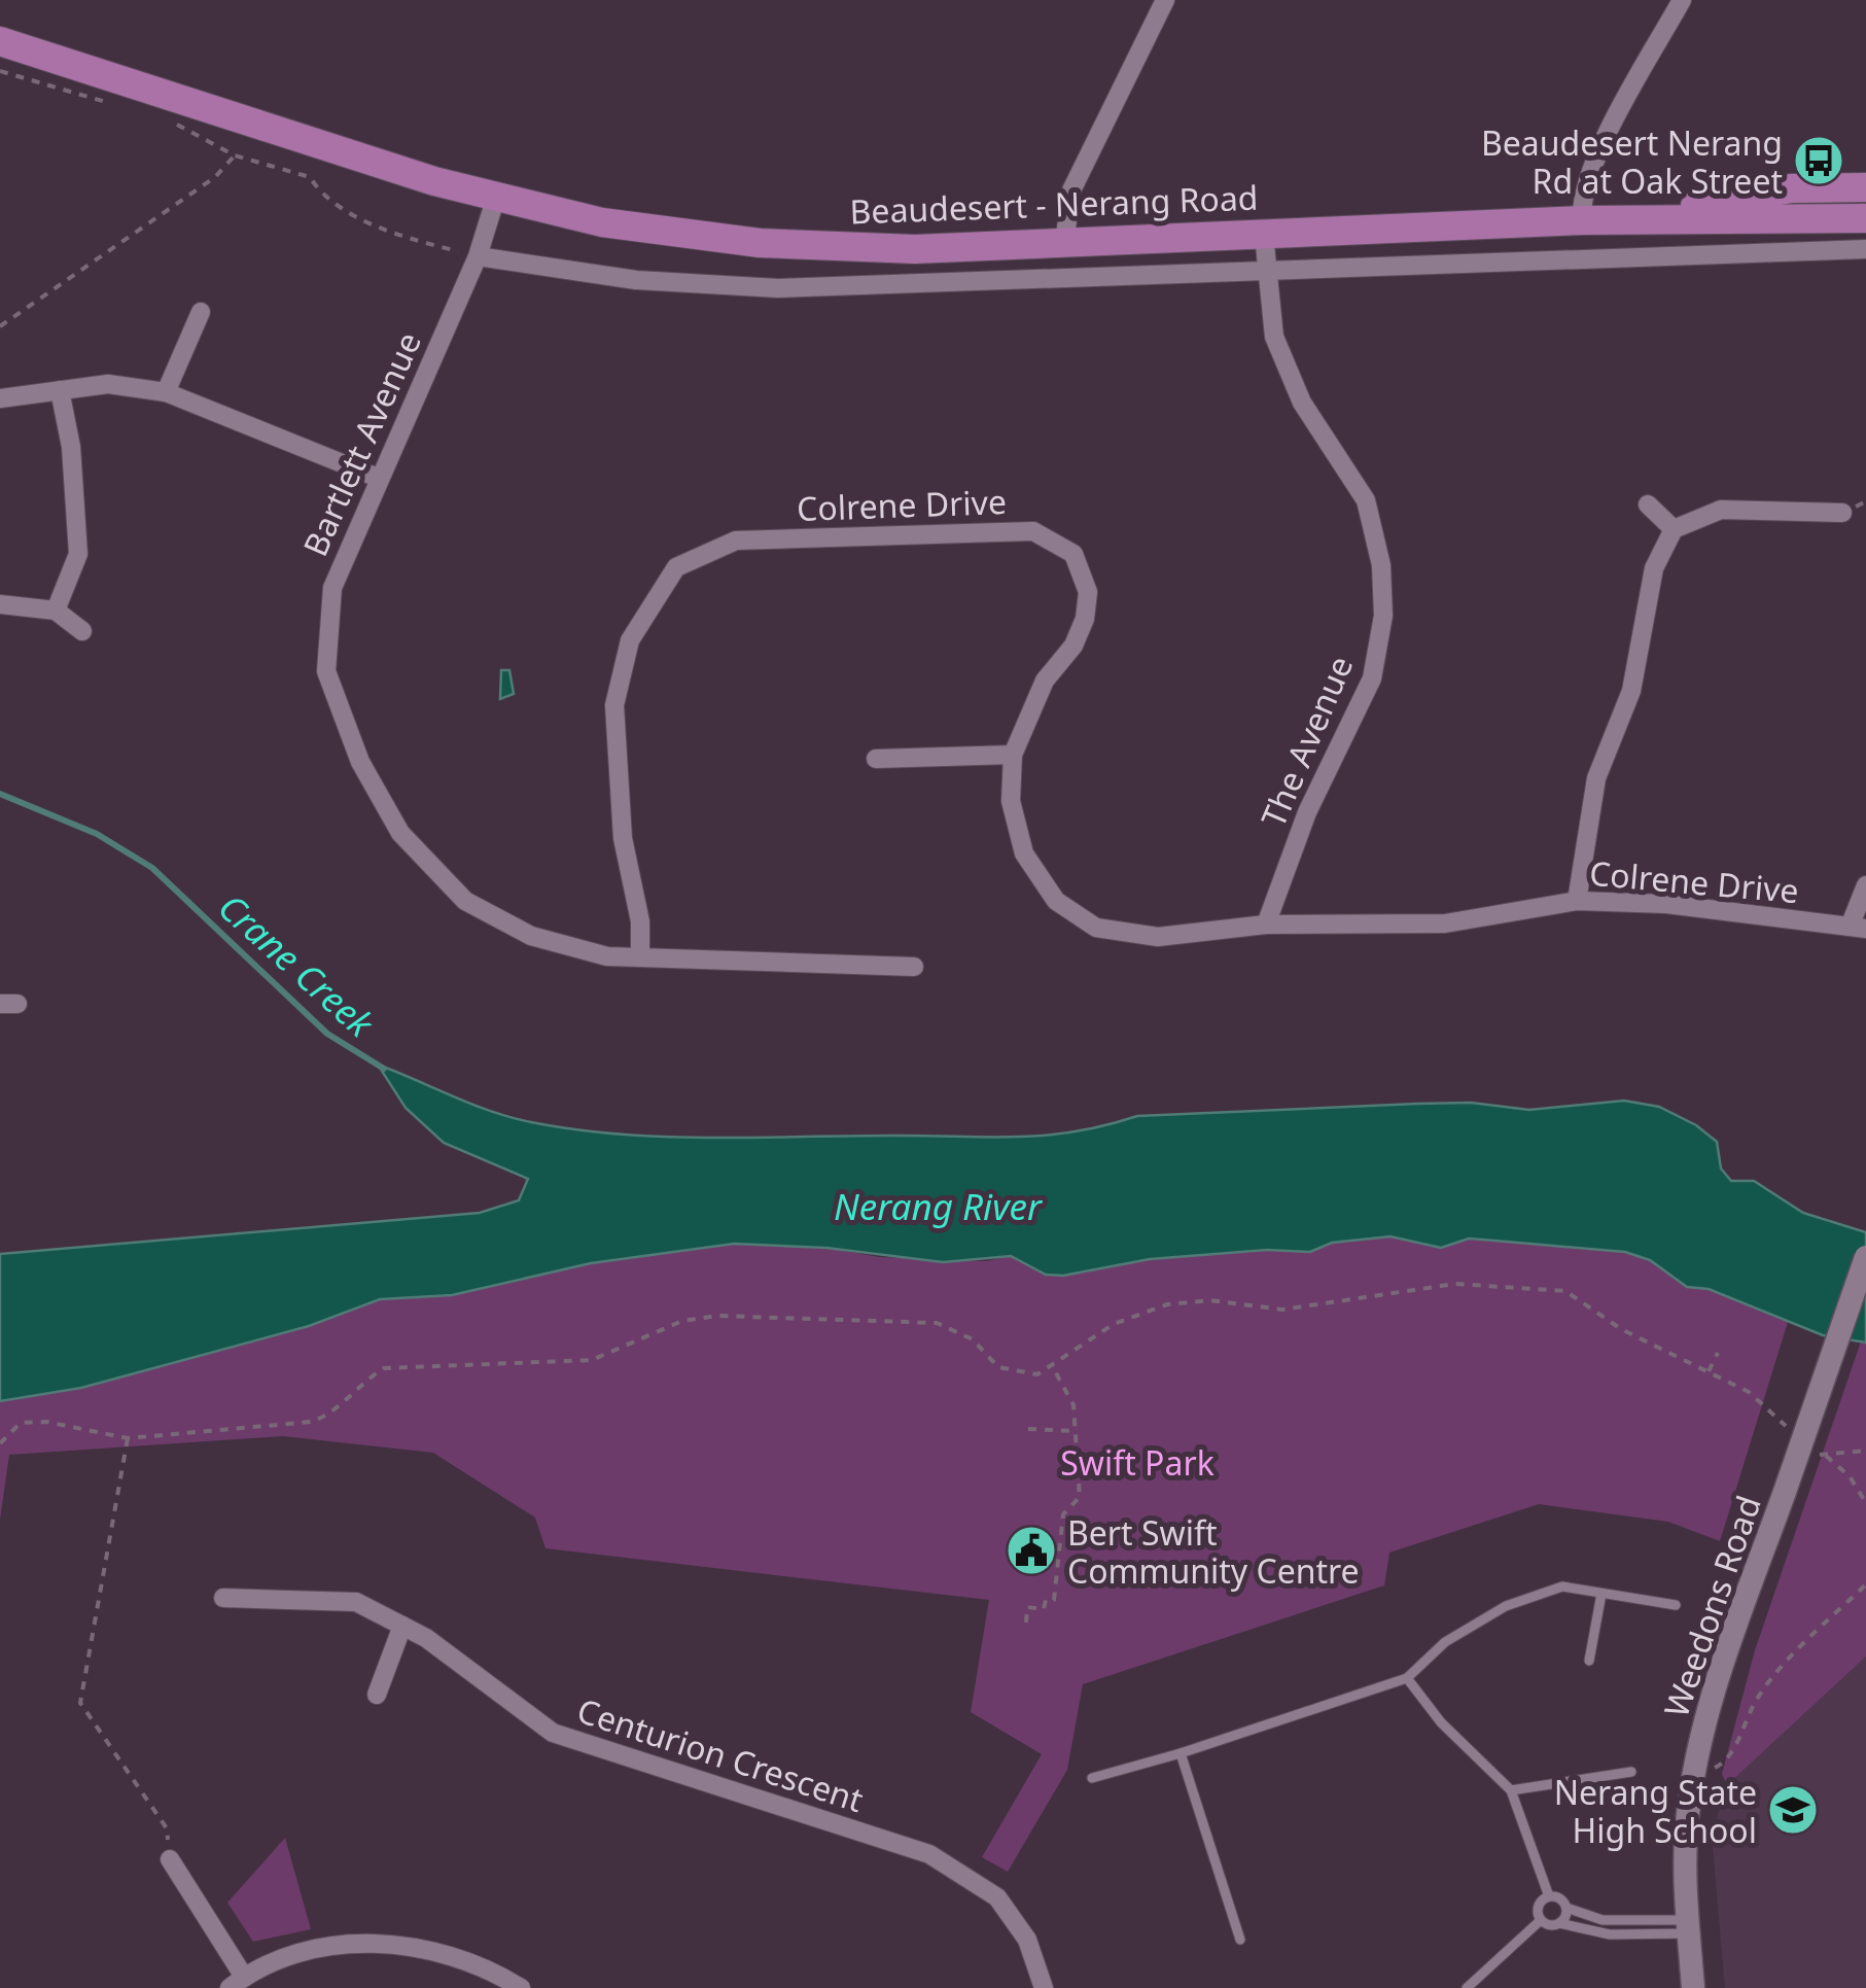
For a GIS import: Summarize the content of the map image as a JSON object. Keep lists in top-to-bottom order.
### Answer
{
  "streets": {
    "main road": ["Beaudesert - Nerang Road"],
    "street": [
      "Bartlett Avenue",
      "Colrene Drive",
      "The Avenue",
      "Weedons Road",
      "Centurion Crescent"
    ]
  },
  "crossings": [
    ["Beaudesert - Nerang Road", "Bartlett Avenue"],
    ["Beaudesert - Nerang Road", "The Avenue"],
    ["Bartlett Avenue", "Colrene Drive"],
    ["Colrene Drive", "The Avenue"]
  ],
  "water": ["Crane Creek", "Nerang River"],
  "parks": ["Swift Park"],
  "places": {
    "bus stop": ["Beaudesert Nerang Rd at Oak Street"],
    "public building": ["Bert Swift Community Centre"],
    "school or university": ["Nerang State High School"]
  }
}
